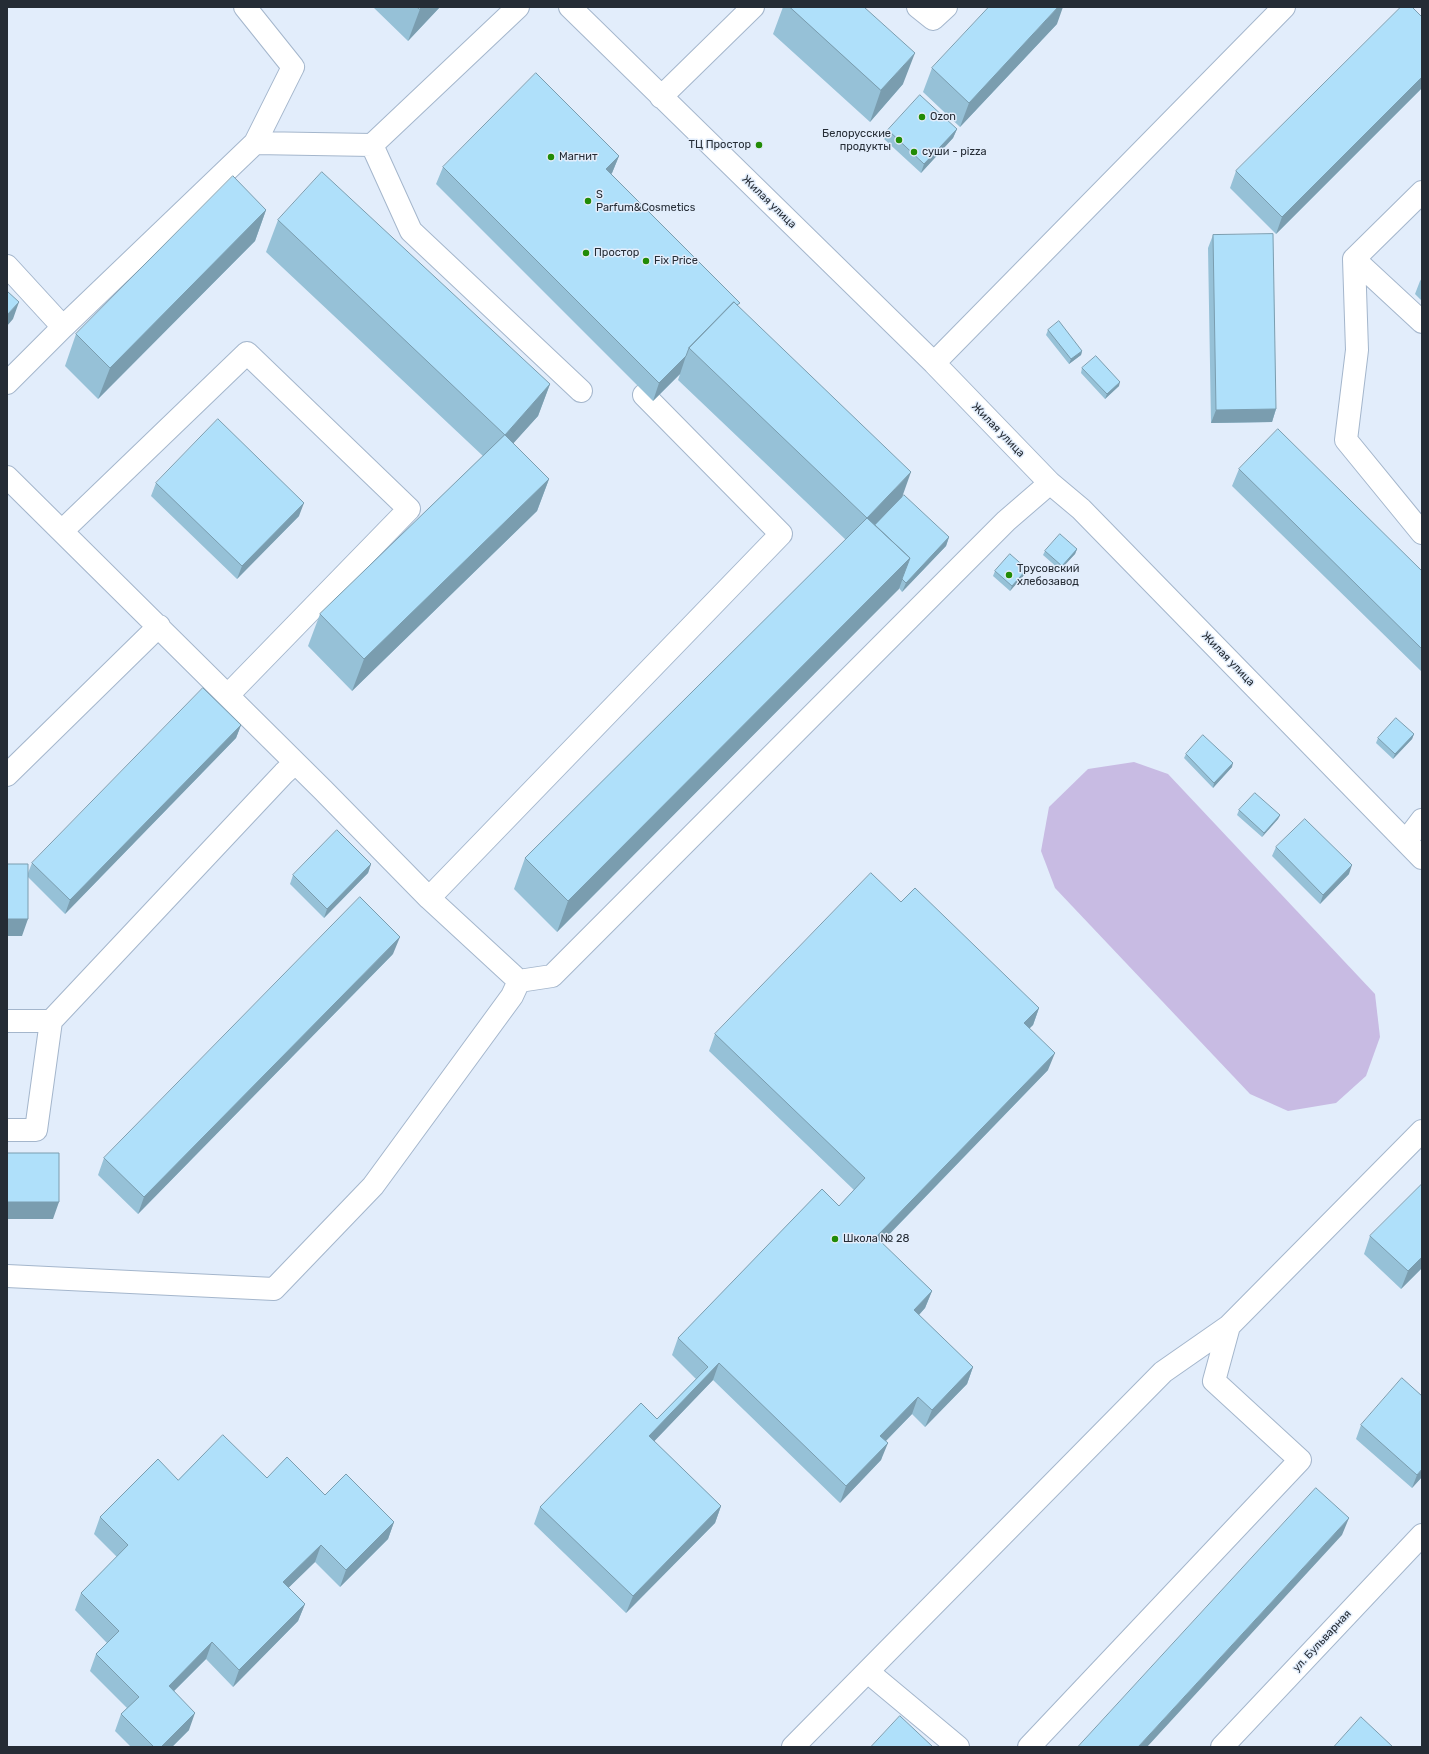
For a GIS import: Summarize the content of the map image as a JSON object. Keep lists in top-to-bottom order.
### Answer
{
  "streets": {
    "street": ["Жилая улица", "ул. Бульварная"]
  },
  "places": [
    "Ozon",
    "Белорусские продукты",
    "ТЦ Простор",
    "суши - pizza",
    "Магнит",
    "S Parfum&Cosmetics",
    "Простор",
    "Fix Price",
    "Трусовский хлебозавод",
    "Школа № 28"
  ]
}
